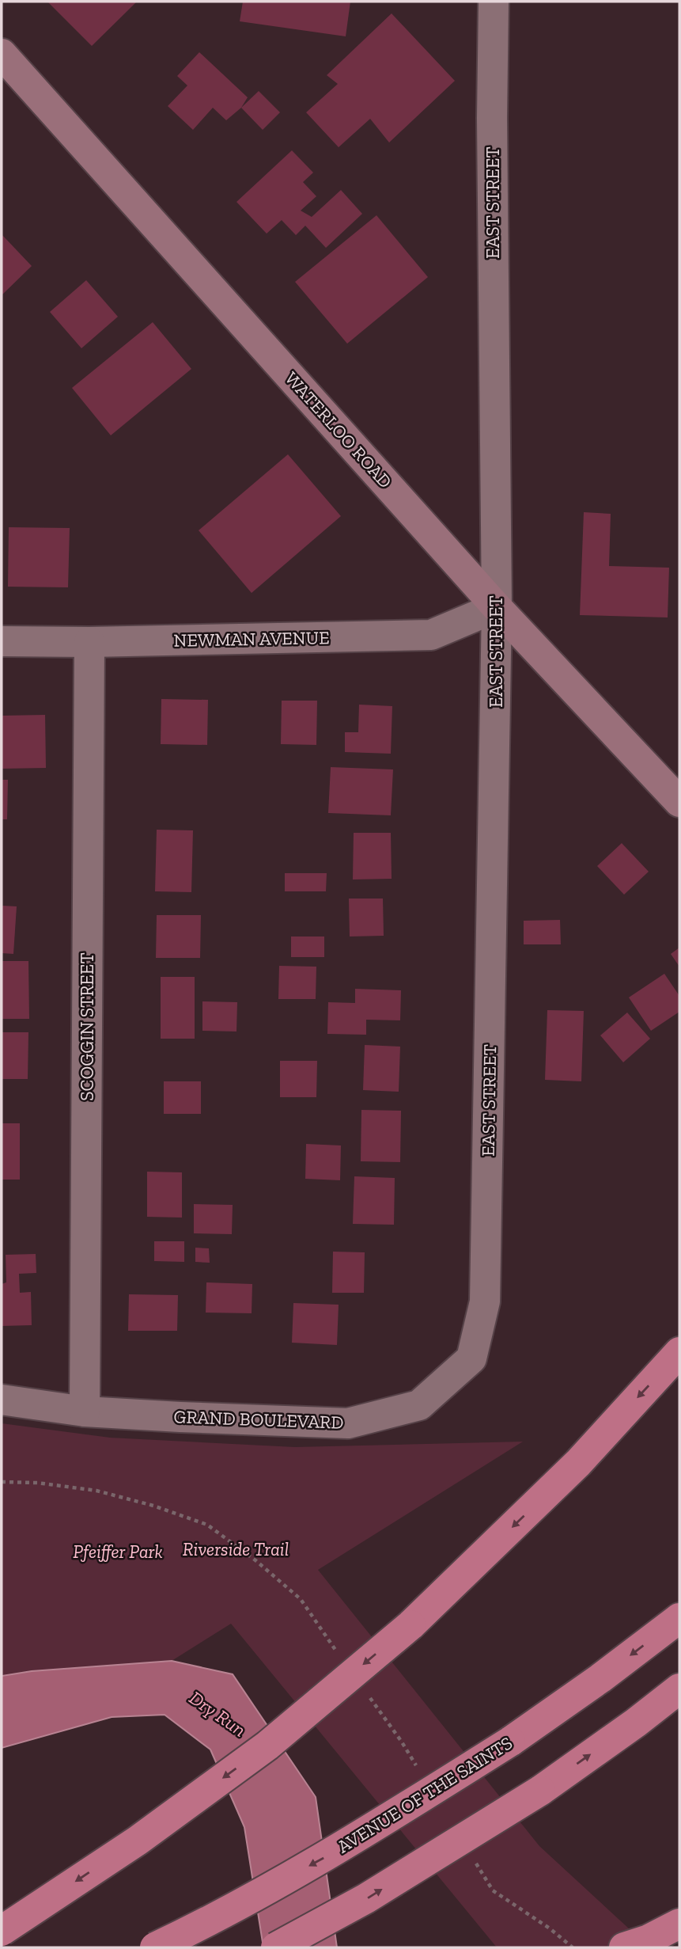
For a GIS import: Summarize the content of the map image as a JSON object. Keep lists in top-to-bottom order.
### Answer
{
  "streets": {
    "highway": ["AVENUE OF THE SAINTS"],
    "main road": ["WATERLOO ROAD"],
    "street": [
      "EAST STREET",
      "NEWMAN AVENUE",
      "SCOGGIN STREET",
      "GRAND BOULEVARD"
    ]
  },
  "crossings": [
    ["EAST STREET", "WATERLOO ROAD"],
    ["EAST STREET", "NEWMAN AVENUE"],
    ["EAST STREET", "GRAND BOULEVARD"],
    ["WATERLOO ROAD", "NEWMAN AVENUE"],
    ["NEWMAN AVENUE", "SCOGGIN STREET"],
    ["SCOGGIN STREET", "GRAND BOULEVARD"]
  ],
  "water": ["Dry Run"],
  "parks": ["Riverside Trail", "Pfeiffer Park"]
}
